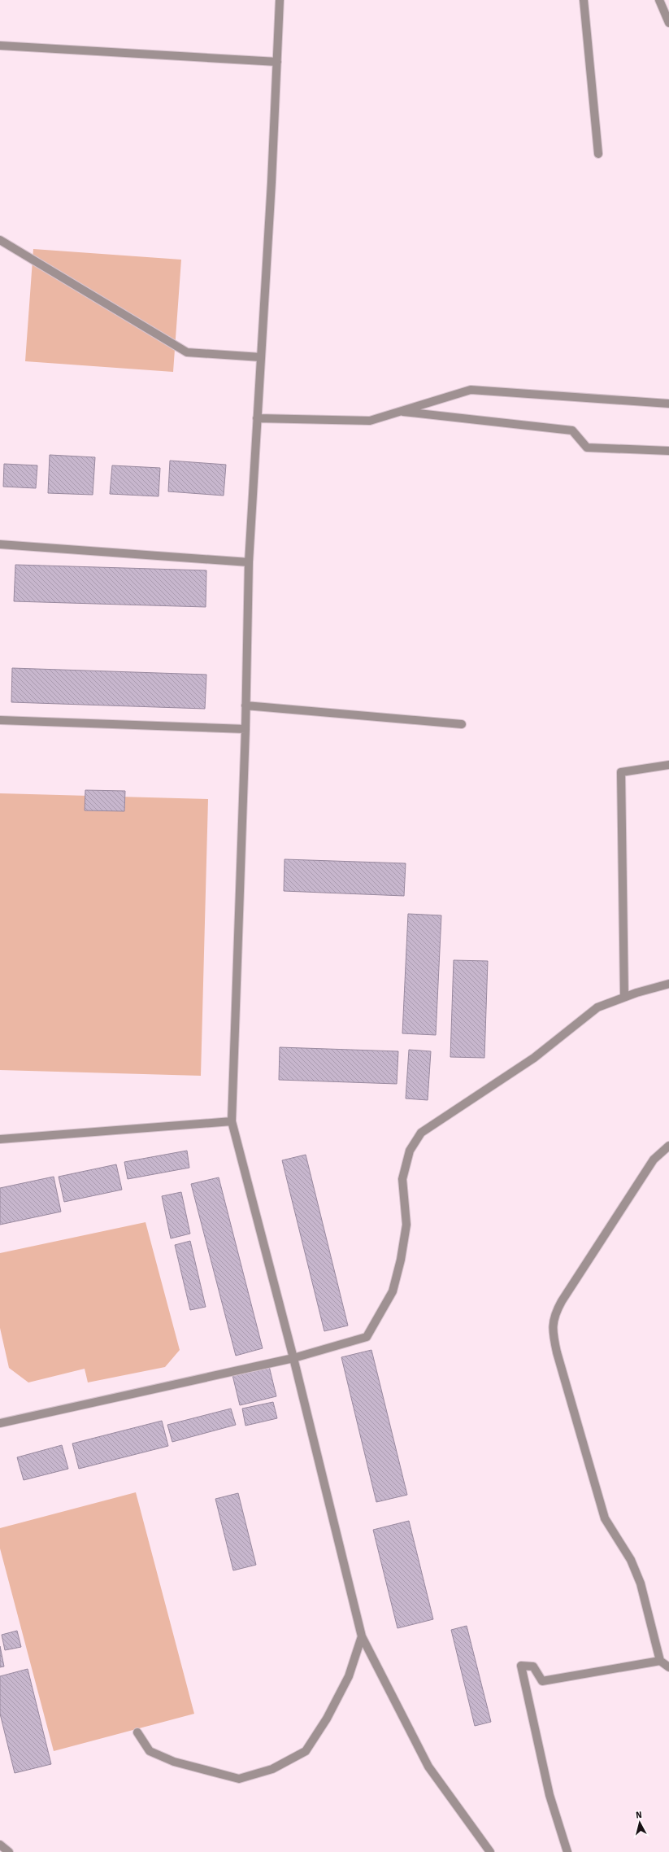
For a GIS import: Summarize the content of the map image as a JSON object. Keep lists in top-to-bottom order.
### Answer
{
  "north": "top"
}
